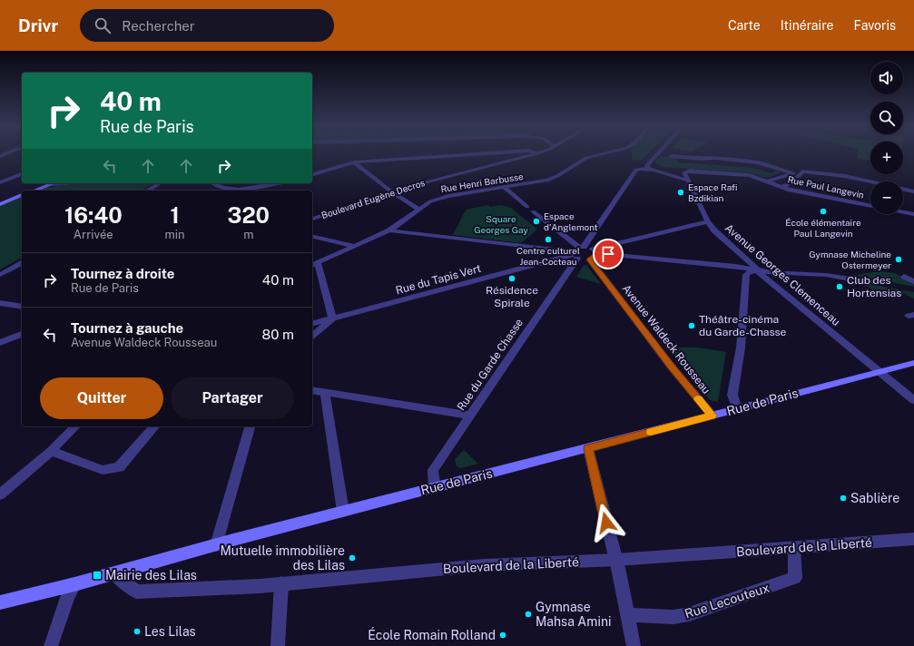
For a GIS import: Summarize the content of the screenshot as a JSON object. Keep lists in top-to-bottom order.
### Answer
{
  "streets": {
    "main road": ["Rue de Paris"],
    "street": [
      "Rue Henri Barbusse",
      "Rue Paul Langevin",
      "Boulevard Eugène Decros",
      "Avenue Georges Clemenceau",
      "Rue du Tapis Vert",
      "Avenue Waldeck Rousseau",
      "Rue du Garde Chasse",
      "Boulevard de la Liberté",
      "Rue Lecouteux"
    ]
  },
  "crossings": [
    ["Rue Paul Langevin", "Avenue Georges Clemenceau"],
    ["Avenue Georges Clemenceau", "Rue de Paris"],
    ["Rue du Tapis Vert", "Rue du Garde Chasse"],
    ["Avenue Waldeck Rousseau", "Rue de Paris"],
    ["Rue du Garde Chasse", "Rue de Paris"],
    ["Rue de Paris", "Boulevard de la Liberté"],
    ["Boulevard de la Liberté", "Rue Lecouteux"]
  ],
  "parks": ["Square Georges Gay"],
  "places": {
    "other": [
      "Espace Rafi Bzdikian",
      "École élémentaire Paul Langevin",
      "Espace d'Anglemont",
      "Centre culturel Jean-Cocteau",
      "Gymnase Micheline Ostermeyer",
      "Résidence Spirale",
      "Club des Hortensias",
      "Théâtre-cinéma du Garde-Chasse",
      "Sablière",
      "Mutuelle immobilière des Lilas",
      "Gymnase Mahsa Amini",
      "Les Lilas",
      "École Romain Rolland"
    ],
    "transit": ["Mairie des Lilas"]
  },
  "page": {
    "header": "Drivr",
    "search": "Rechercher",
    "nav": ["Carte", "Itinéraire", "Favoris"],
    "map_buttons": ["+", "−"],
    "turn": ["40 m", "Rue de Paris"],
    "eta": [
      "16:40",
      "Arrivée",
      "1",
      "min",
      "320",
      "m"
    ],
    "list": [
      {
        "name": "Tournez à droite",
        "note": "Rue de Paris",
        "value": "40 m"
      },
      {
        "name": "Tournez à gauche",
        "note": "Avenue Waldeck Rousseau",
        "value": "80 m"
      }
    ],
    "buttons": ["Quitter", "Partager"]
  }
}
